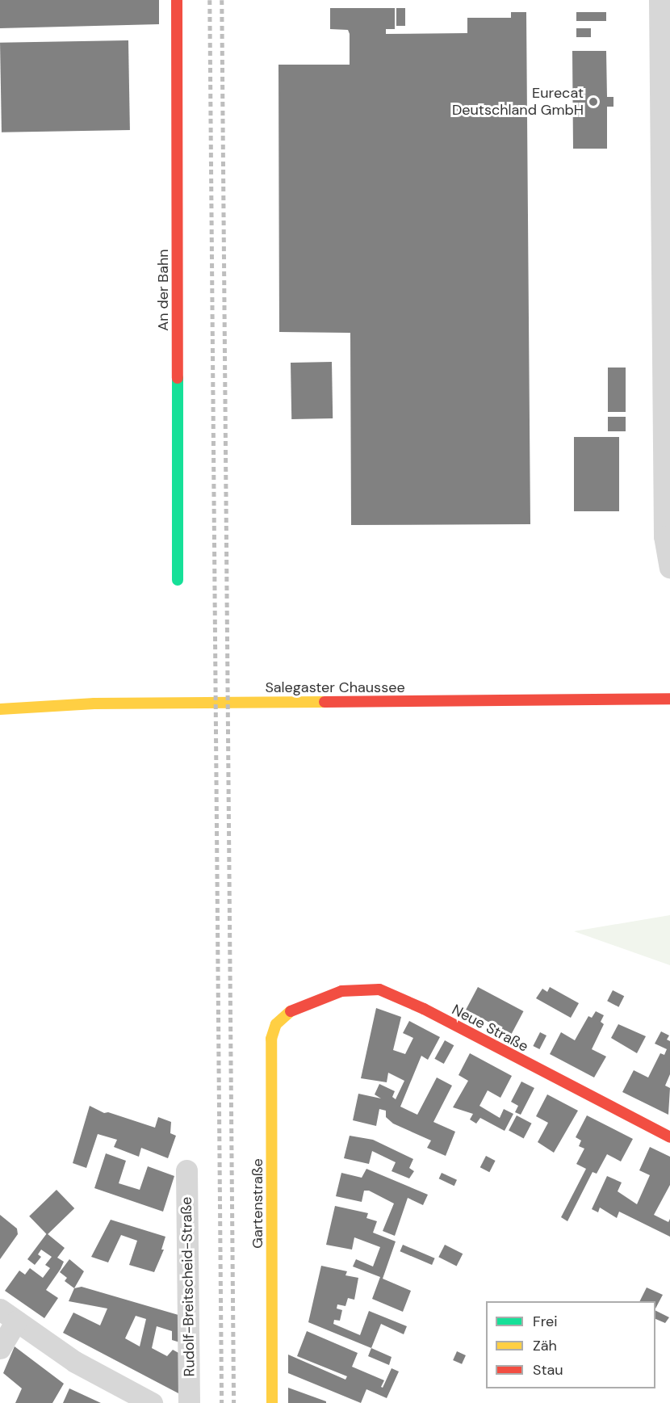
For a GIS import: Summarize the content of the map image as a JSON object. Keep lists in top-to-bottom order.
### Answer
{
  "streets": {
    "street": [
      "An der Bahn",
      "Salegaster Chaussee",
      "Neue Straße",
      "Gartenstraße",
      "Rudolf-Breitscheid-Straße"
    ]
  },
  "crossings": [
    ["Neue Straße", "Gartenstraße"]
  ],
  "places": ["Eurecat Deutschland GmbH"],
  "legend": ["Frei", "Zäh", "Stau"]
}
